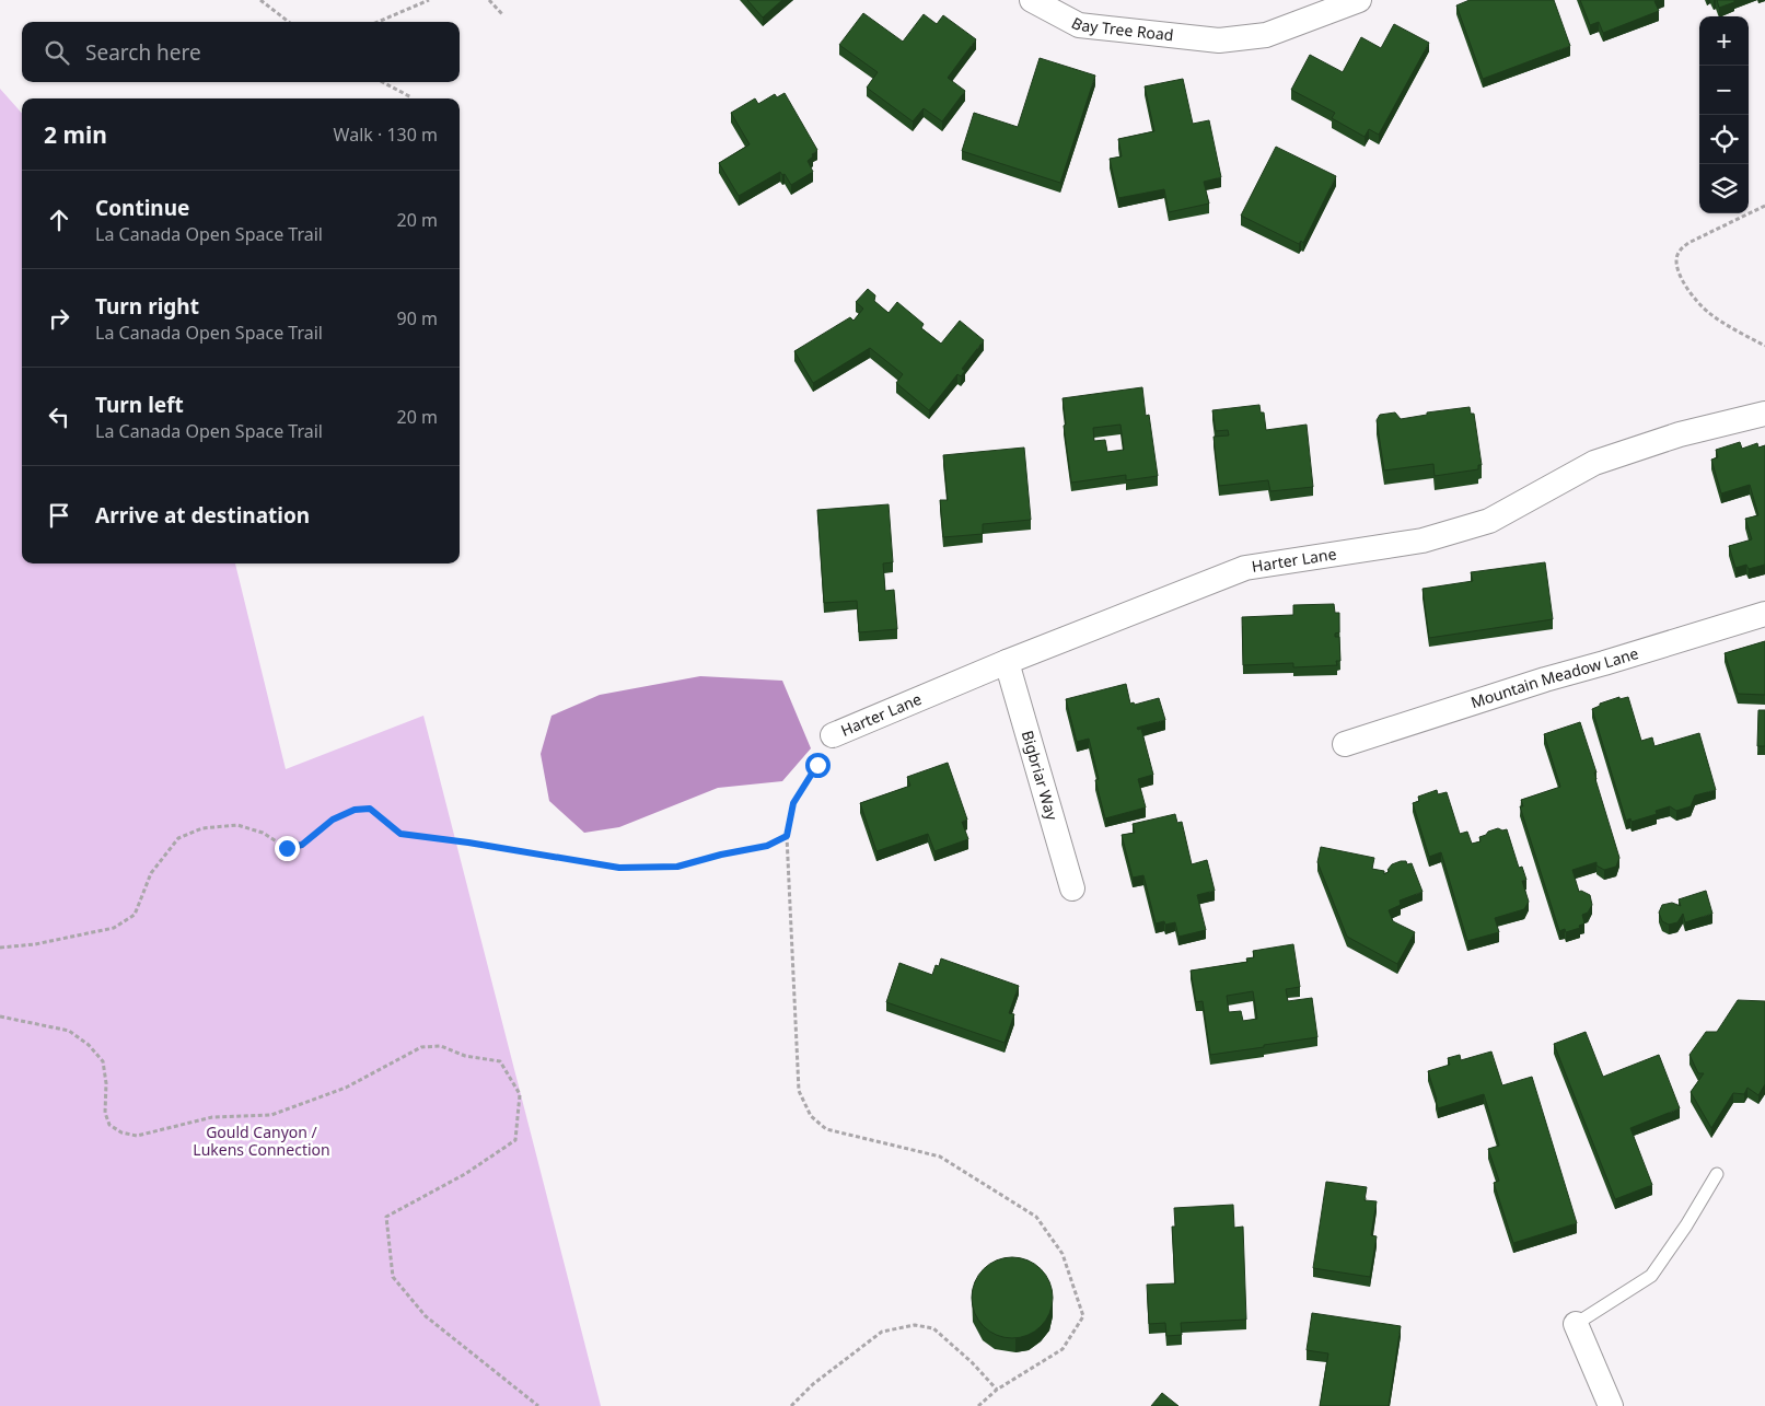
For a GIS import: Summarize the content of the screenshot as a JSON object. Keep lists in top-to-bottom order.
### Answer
{
  "streets": {
    "street": [
      "Bay Tree Road",
      "Harter Lane",
      "Mountain Meadow Lane",
      "Bigbriar Way"
    ]
  },
  "crossings": [
    ["Harter Lane", "Bigbriar Way"]
  ],
  "parks": ["Gould Canyon / Lukens Connection"],
  "page": {
    "map_buttons": ["+", "−"],
    "search": "Search here",
    "heading": ["2 min", "Walk · 130 m"],
    "list": [
      ["Continue", "La Canada Open Space Trail", "20 m"],
      ["Turn right", "La Canada Open Space Trail", "90 m"],
      ["Turn left", "La Canada Open Space Trail", "20 m"],
      "Arrive at destination"
    ]
  }
}
